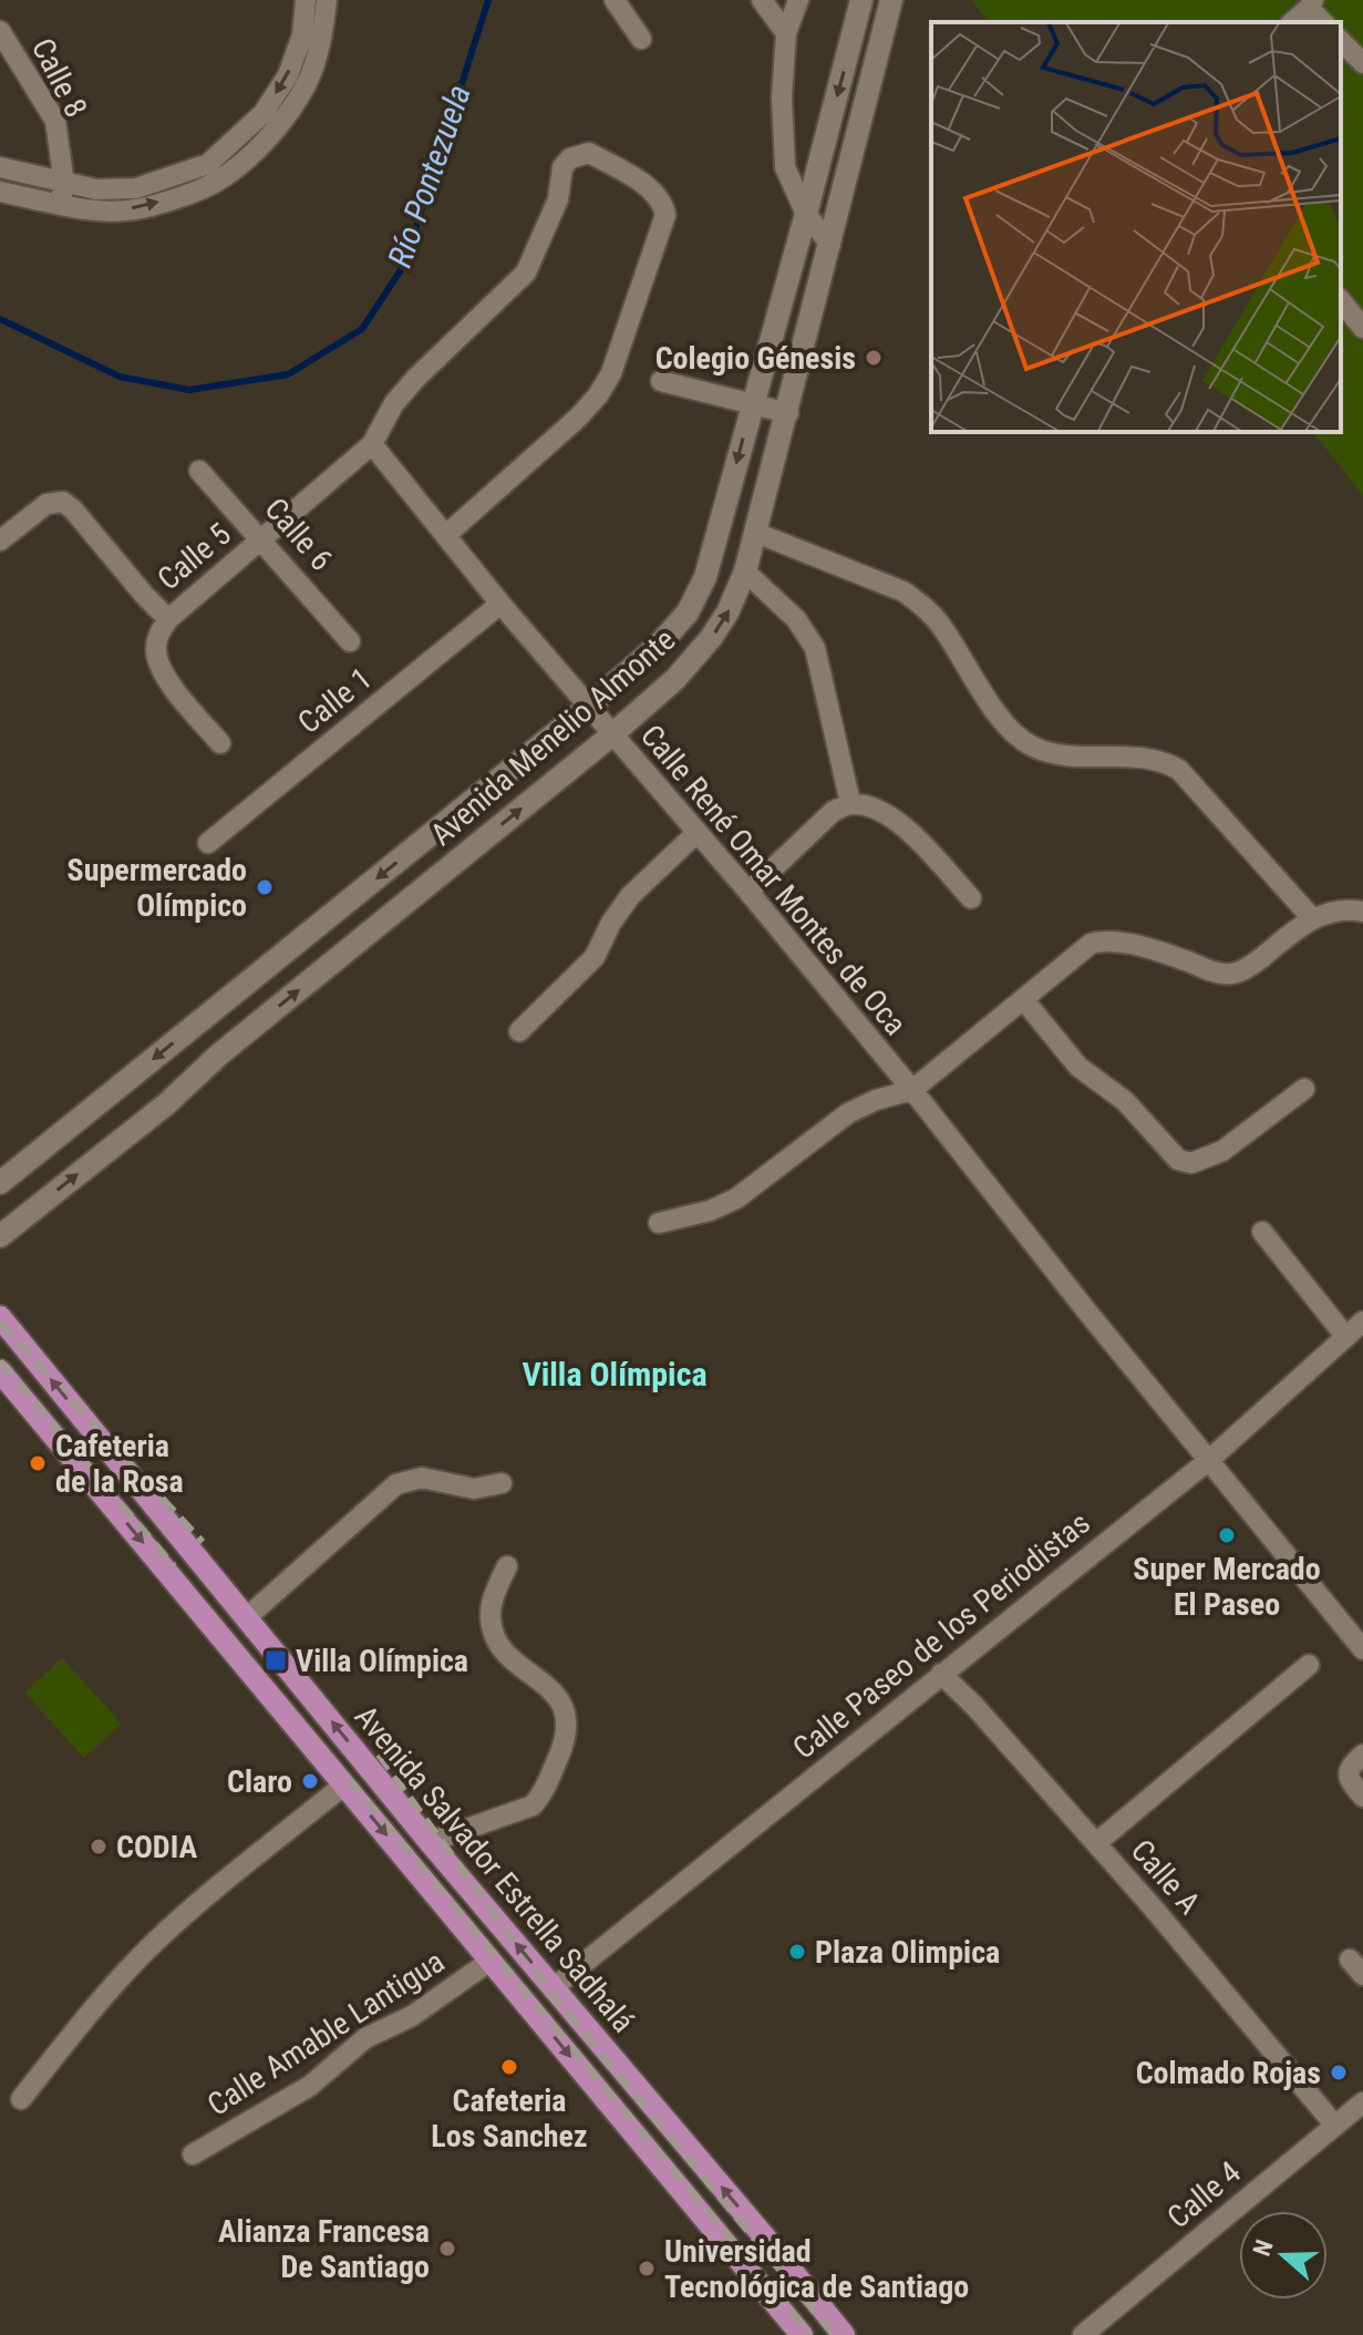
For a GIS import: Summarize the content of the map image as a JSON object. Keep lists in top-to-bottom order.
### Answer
{
  "streets": {
    "main road": ["Avenida Salvador Estrella Sadhalá"],
    "street": [
      "Calle 8",
      "Calle 6",
      "Calle 5",
      "Calle 1",
      "Avenida Menelio Almonte",
      "Calle René Omar Montes de Oca",
      "Calle Paseo de los Periodistas",
      "Calle A",
      "Calle Amable Lantigua",
      "Calle 4"
    ]
  },
  "crossings": [
    ["Calle 6", "Calle 5"],
    ["Calle 5", "Calle René Omar Montes de Oca"],
    ["Calle 1", "Calle René Omar Montes de Oca"],
    ["Avenida Menelio Almonte", "Calle René Omar Montes de Oca"],
    ["Calle René Omar Montes de Oca", "Calle Paseo de los Periodistas"],
    ["Calle Paseo de los Periodistas", "Avenida Salvador Estrella Sadhalá"],
    ["Calle Paseo de los Periodistas", "Calle A"],
    ["Avenida Salvador Estrella Sadhalá", "Calle Amable Lantigua"],
    ["Calle A", "Calle 4"]
  ],
  "districts": ["Villa Olímpica"],
  "water": ["Río Pontezuela"],
  "places": {
    "other": [
      "Colegio Génesis",
      "Supermercado Olímpico",
      "Cafeteria de la Rosa",
      "Super Mercado El Paseo",
      "Claro",
      "CODIA",
      "Plaza Olimpica",
      "Cafeteria Los Sanchez",
      "Colmado Rojas",
      "Alianza Francesa De Santiago",
      "Universidad Tecnológica de Santiago"
    ],
    "transit": ["Villa Olímpica"]
  },
  "north": "left"
}
